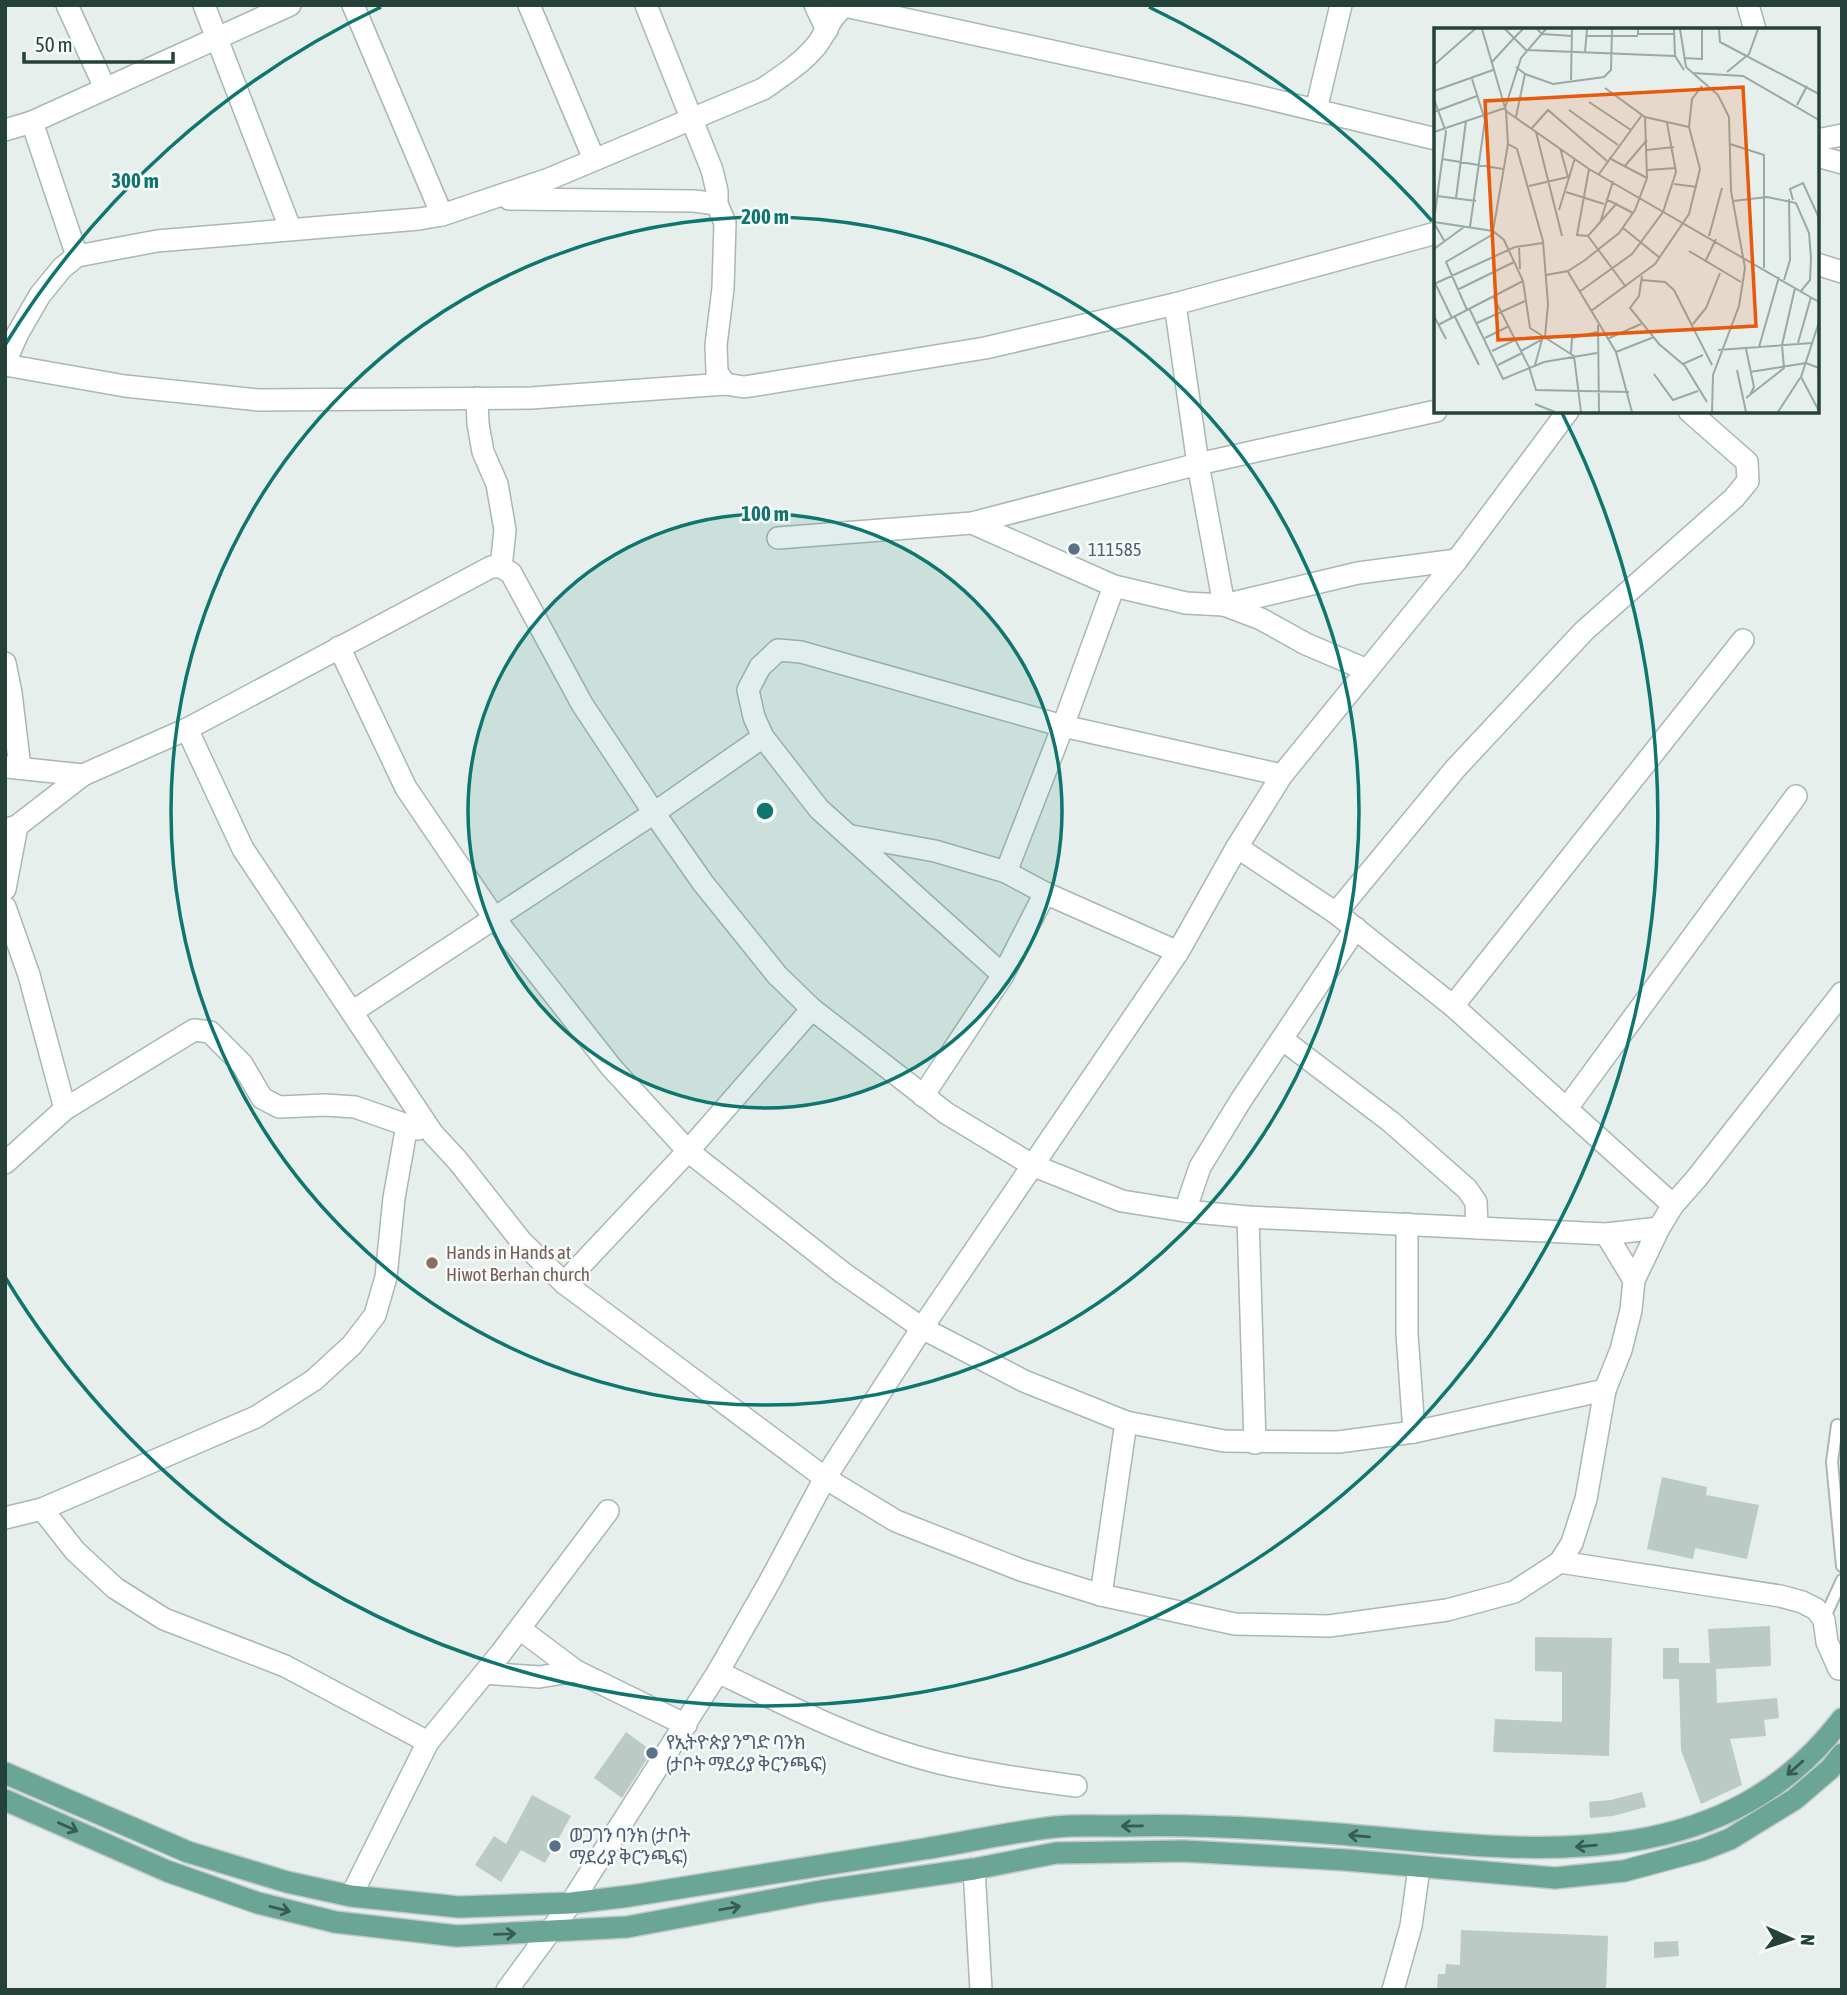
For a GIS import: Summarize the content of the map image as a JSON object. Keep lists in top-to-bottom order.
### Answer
{
  "places": [
    "111585",
    "Hands in Hands at Hiwot Berhan church",
    "የኢትዮጵያ ንግድ ባንክ (ታቦት ማደሪያ ቅርንጫፍ)",
    "ወጋገን ባንክ (ታቦት ማደሪያ ቅርንጫፍ)"
  ],
  "scale_bar": "50 m",
  "north": "right",
  "rings": ["300 m", "200 m", "100 m"]
}
